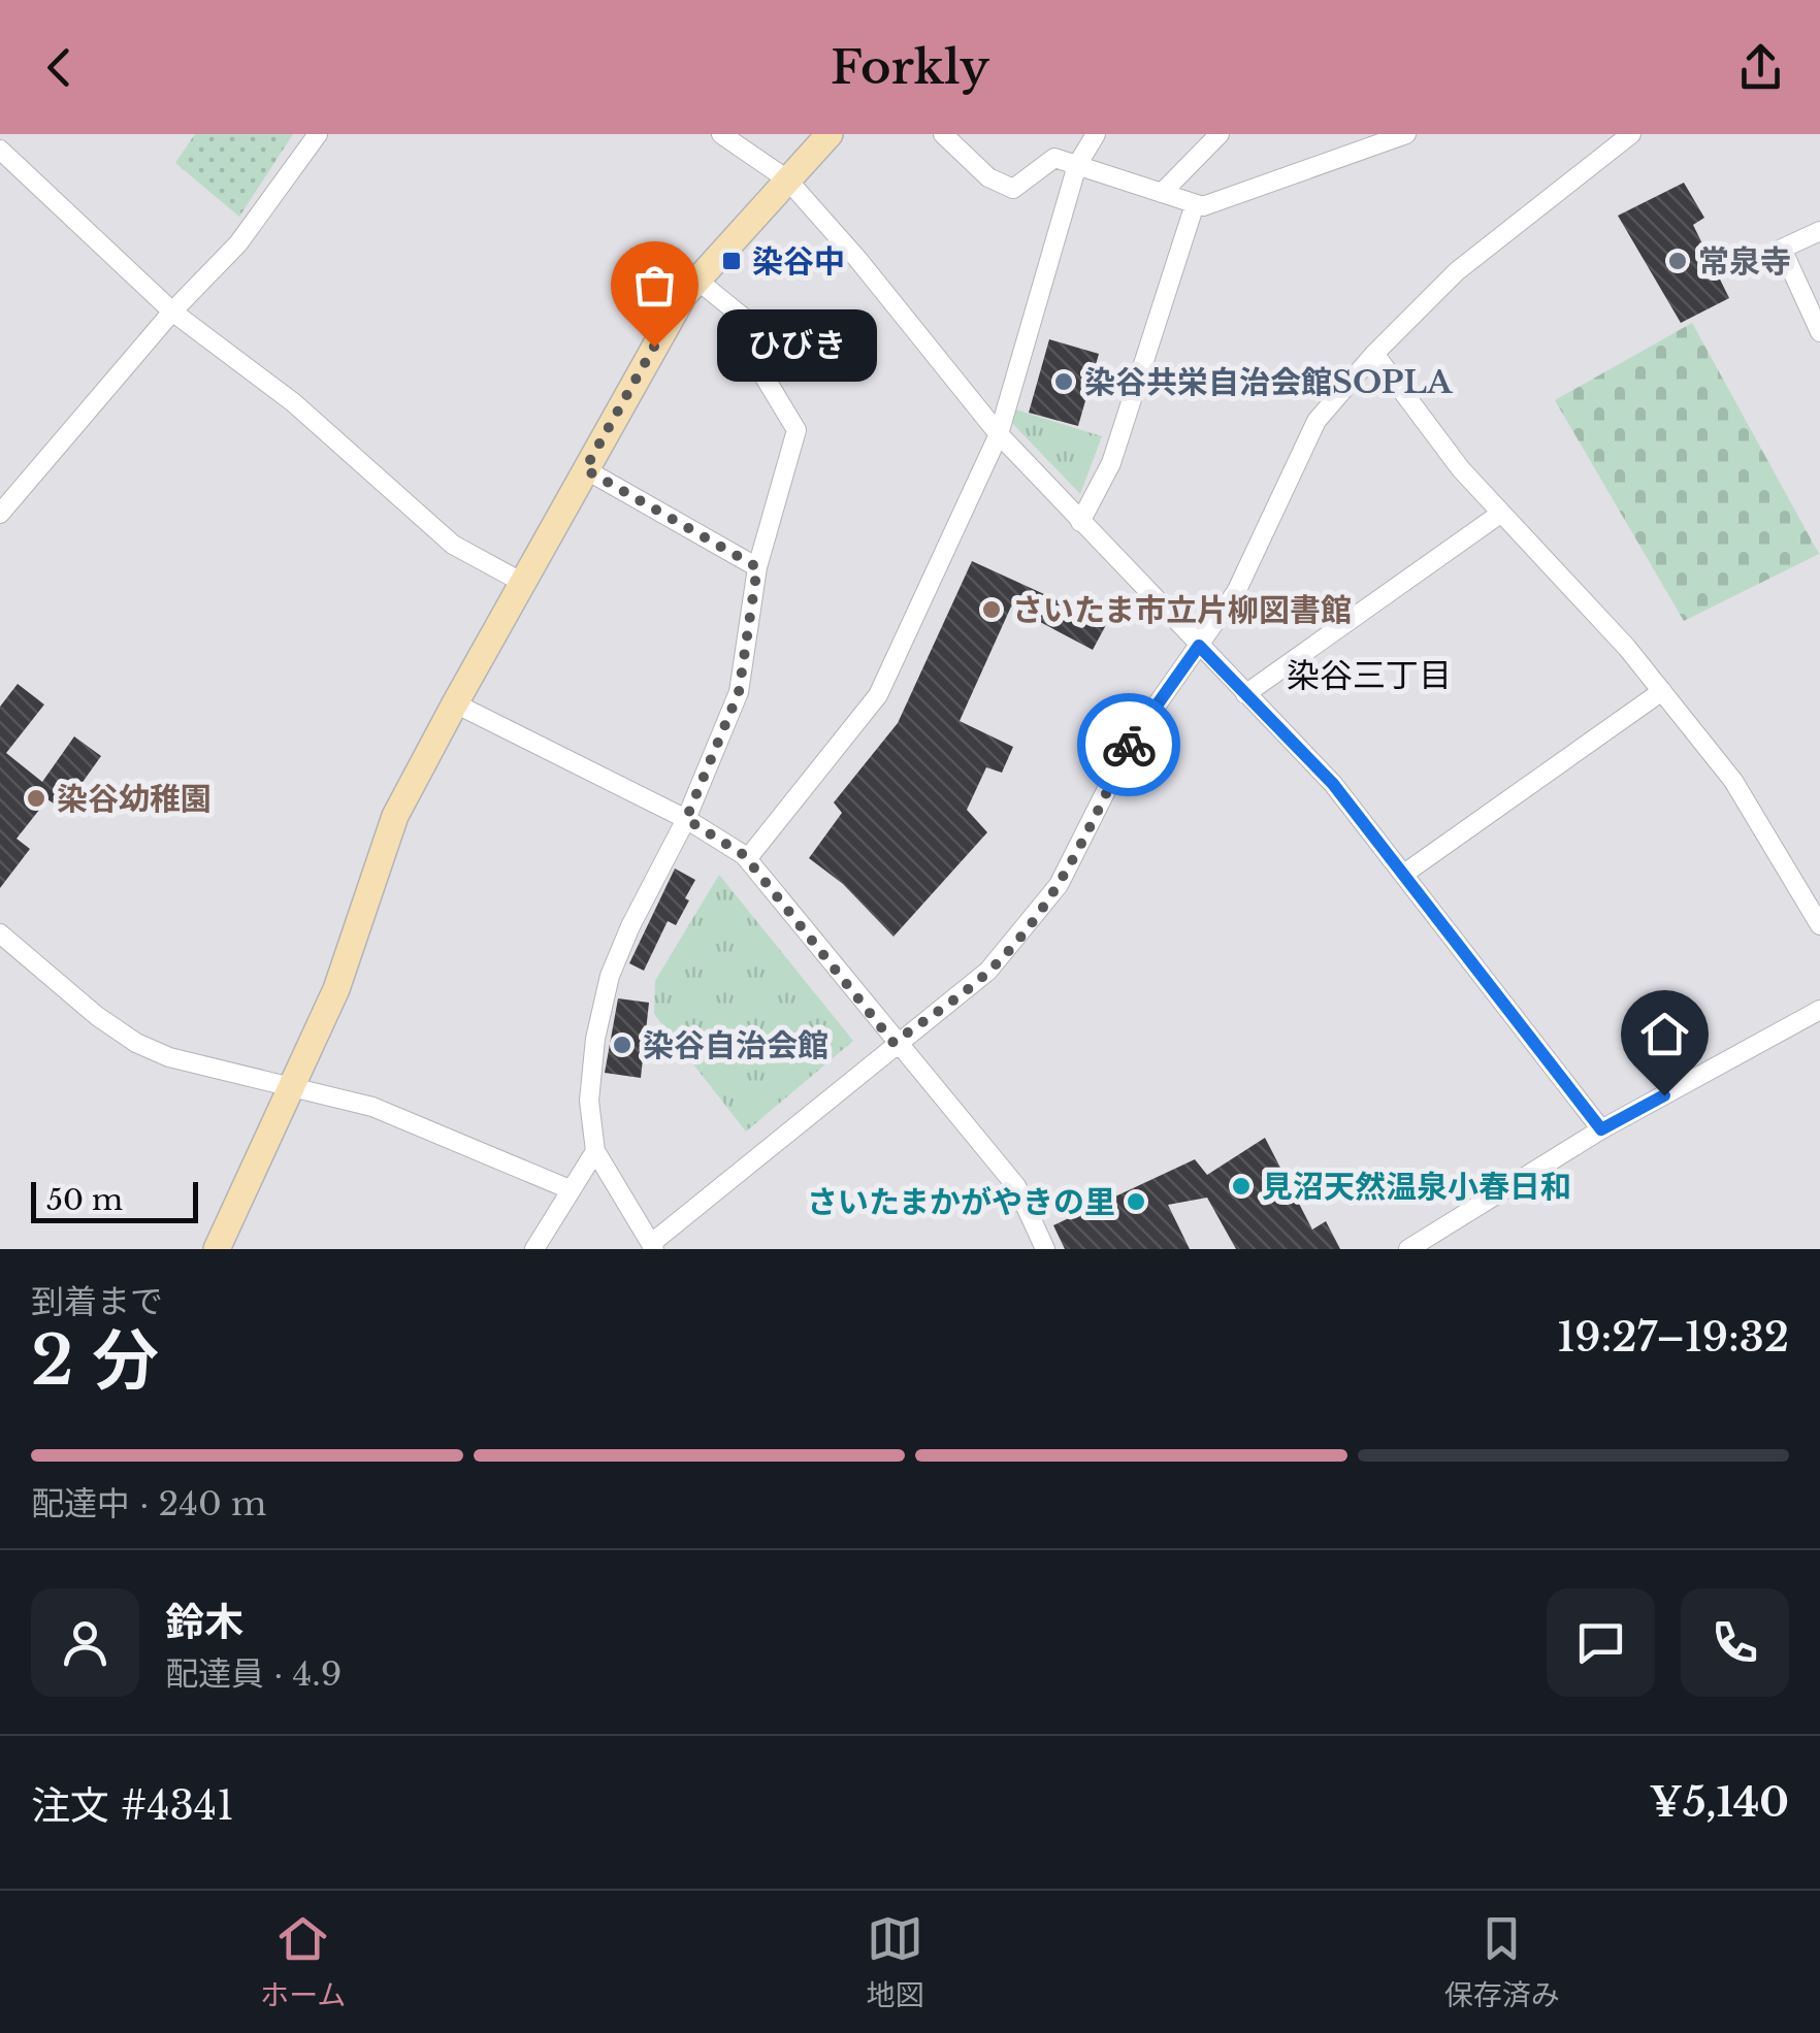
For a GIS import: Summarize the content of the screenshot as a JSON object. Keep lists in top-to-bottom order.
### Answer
{
  "districts": ["染谷三丁目"],
  "places": {
    "transit": ["染谷中"],
    "other": [
      "常泉寺",
      "ひびき",
      "染谷共栄自治会館SOPLA",
      "さいたま市立片柳図書館",
      "染谷幼稚園",
      "染谷自治会館",
      "見沼天然温泉小春日和",
      "さいたまかがやきの里"
    ]
  },
  "scale_bar": "50 m",
  "page": {
    "header": "Forkly",
    "bubble": "ひびき",
    "scale": "50 m",
    "heading": ["2 分", "到着まで", "19:27–19:32"],
    "panel": [
      "鈴木",
      "配達員 · 4.9",
      "注文 #4341",
      "¥5,140"
    ],
    "bar": "配達中 · 240 m",
    "tabs": ["ホーム", "地図", "保存済み"]
  }
}
